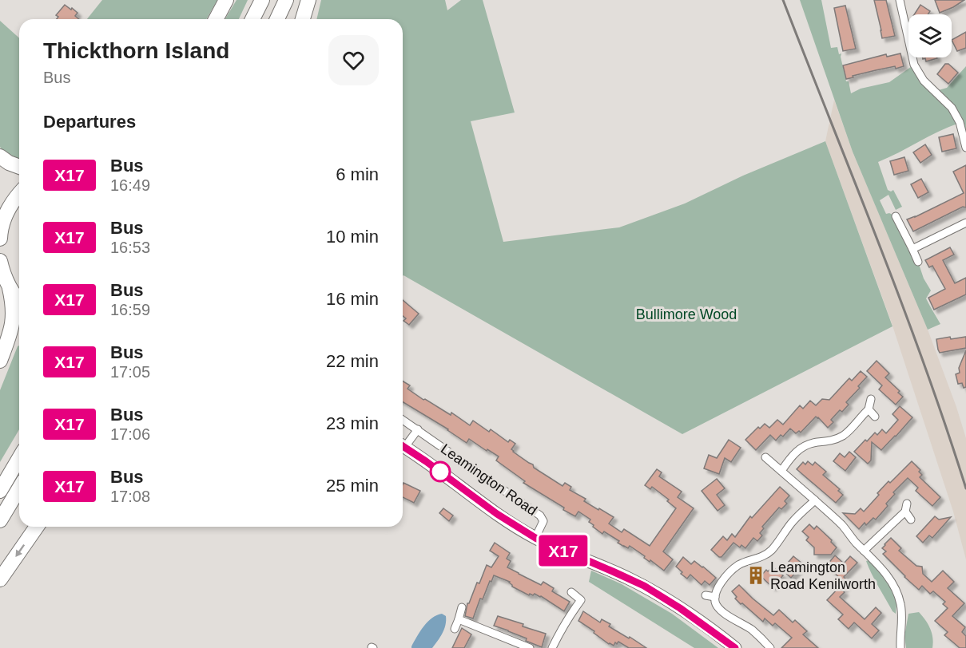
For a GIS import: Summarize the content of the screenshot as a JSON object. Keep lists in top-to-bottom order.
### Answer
{
  "streets": {
    "main road": ["Leamington Road"]
  },
  "parks": ["Bullimore Wood"],
  "places": {
    "building": ["Leamington Road Kenilworth"]
  },
  "lines": ["bus line X17"],
  "page": {
    "on_map": "X17",
    "heading": [
      ["Thickthorn Island", "Bus"],
      "Departures"
    ],
    "list": [
      {
        "mark": "X17",
        "name": "Bus",
        "note": "16:49",
        "value": "6 min"
      },
      {
        "mark": "X17",
        "name": "Bus",
        "note": "16:53",
        "value": "10 min"
      },
      {
        "mark": "X17",
        "name": "Bus",
        "note": "16:59",
        "value": "16 min"
      },
      {
        "mark": "X17",
        "name": "Bus",
        "note": "17:05",
        "value": "22 min"
      },
      {
        "mark": "X17",
        "name": "Bus",
        "note": "17:06",
        "value": "23 min"
      },
      {
        "mark": "X17",
        "name": "Bus",
        "note": "17:08",
        "value": "25 min"
      }
    ]
  }
}
